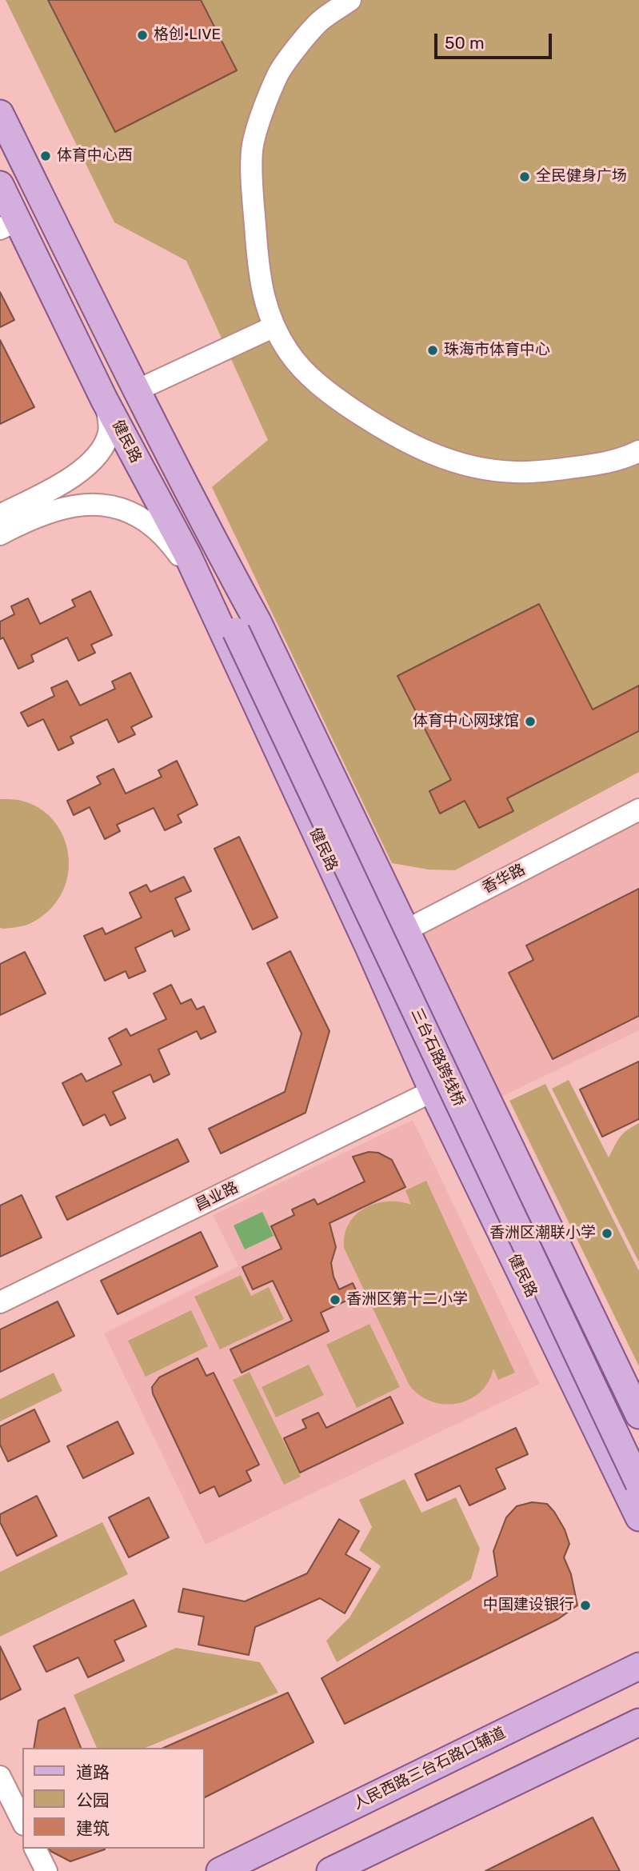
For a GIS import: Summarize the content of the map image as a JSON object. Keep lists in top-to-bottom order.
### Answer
{
  "streets": {
    "main road": ["健民路", "三台石路跨线桥", "人民西路三台石路口辅道"],
    "street": ["香华路", "昌业路"]
  },
  "crossings": [
    ["健民路", "香华路"],
    ["健民路", "昌业路"]
  ],
  "places": [
    "格创·LIVE",
    "体育中心西",
    "全民健身广场",
    "珠海市体育中心",
    "体育中心网球馆",
    "香洲区潮联小学",
    "香洲区第十二小学",
    "中国建设银行"
  ],
  "legend": ["道路", "公园", "建筑"],
  "scale_bar": "50 m"
}
